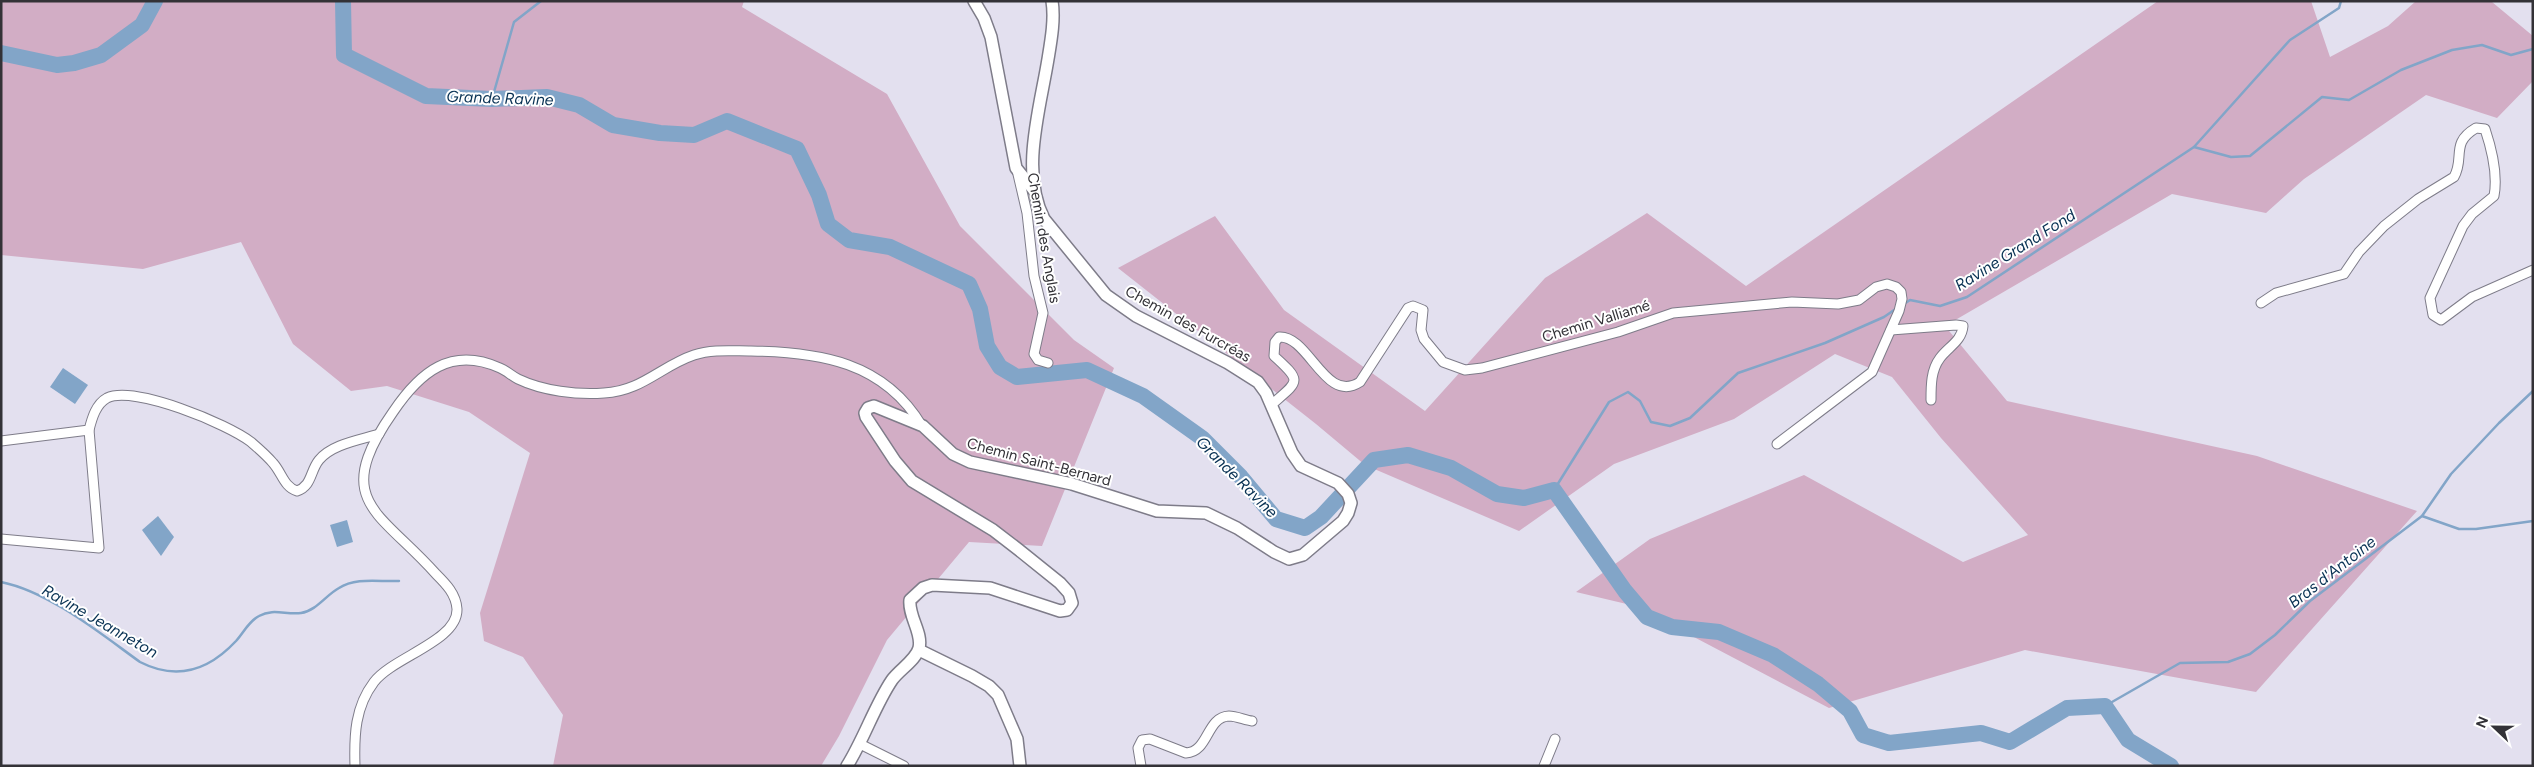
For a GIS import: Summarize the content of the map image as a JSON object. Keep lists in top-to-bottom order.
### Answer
{
  "streets": {
    "street": [
      "Chemin des Anglais",
      "Chemin Valliamé",
      "Chemin des Furcréas",
      "Chemin Saint-Bernard"
    ]
  },
  "crossings": [
    ["Chemin des Anglais", "Chemin des Furcréas"],
    ["Chemin Valliamé", "Chemin des Furcréas"],
    ["Chemin des Furcréas", "Chemin Saint-Bernard"]
  ],
  "water": [
    "Grande Ravine",
    "Ravine Grand Fond",
    "Bras d'Antoine",
    "Ravine Jeanneton"
  ],
  "north": "left"
}
